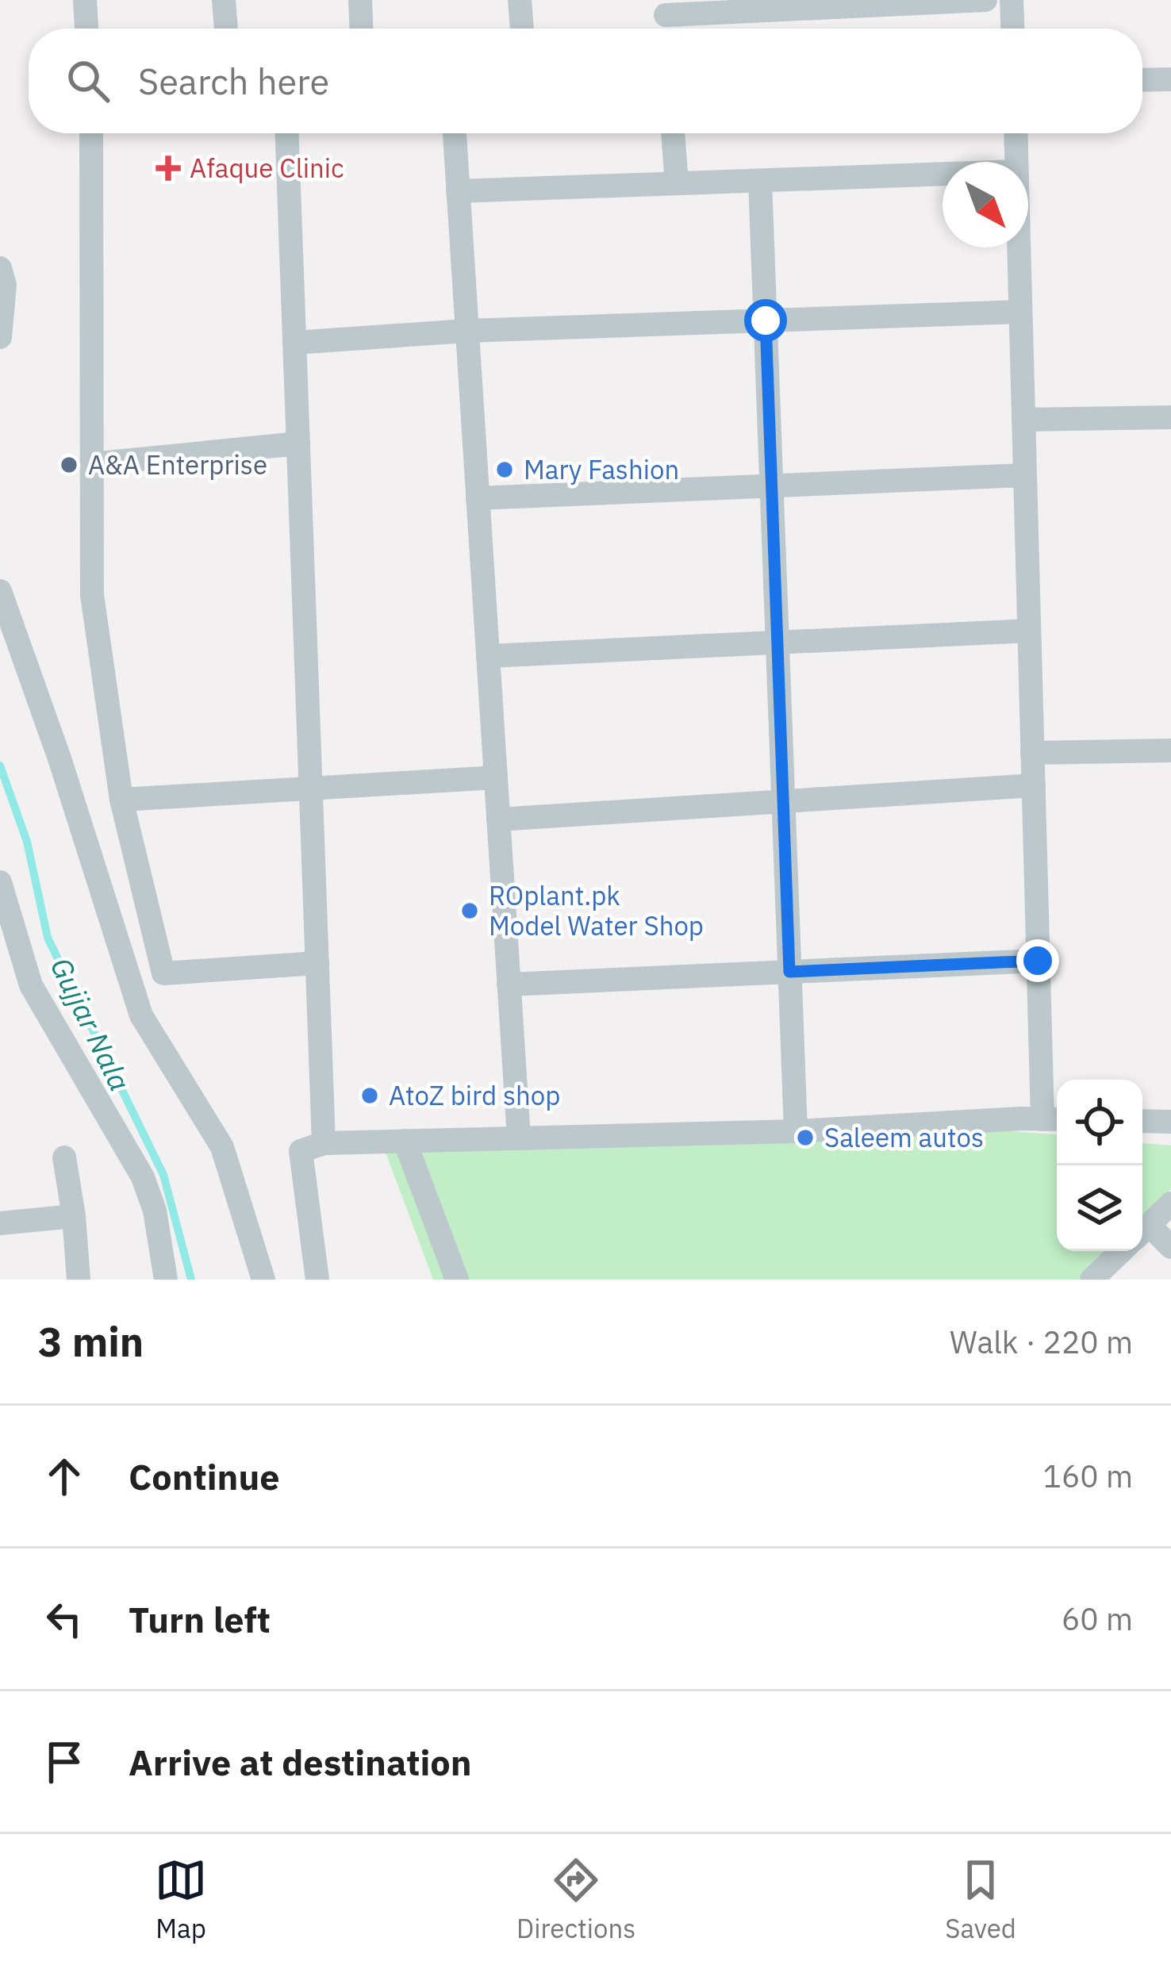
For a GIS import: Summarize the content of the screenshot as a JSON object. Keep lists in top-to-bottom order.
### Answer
{
  "water": ["Gujjar Nala"],
  "places": {
    "health": ["Afaque Clinic"],
    "other": [
      "A&A Enterprise",
      "Mary Fashion",
      "ROplant.pk Model Water Shop",
      "AtoZ bird shop",
      "Saleem autos"
    ]
  },
  "north": "bottom right",
  "page": {
    "search": "Search here",
    "heading": ["3 min", "Walk · 220 m"],
    "list": [
      ["Continue", "160 m"],
      ["Turn left", "60 m"],
      "Arrive at destination"
    ],
    "nav": ["Map", "Directions", "Saved"]
  }
}
